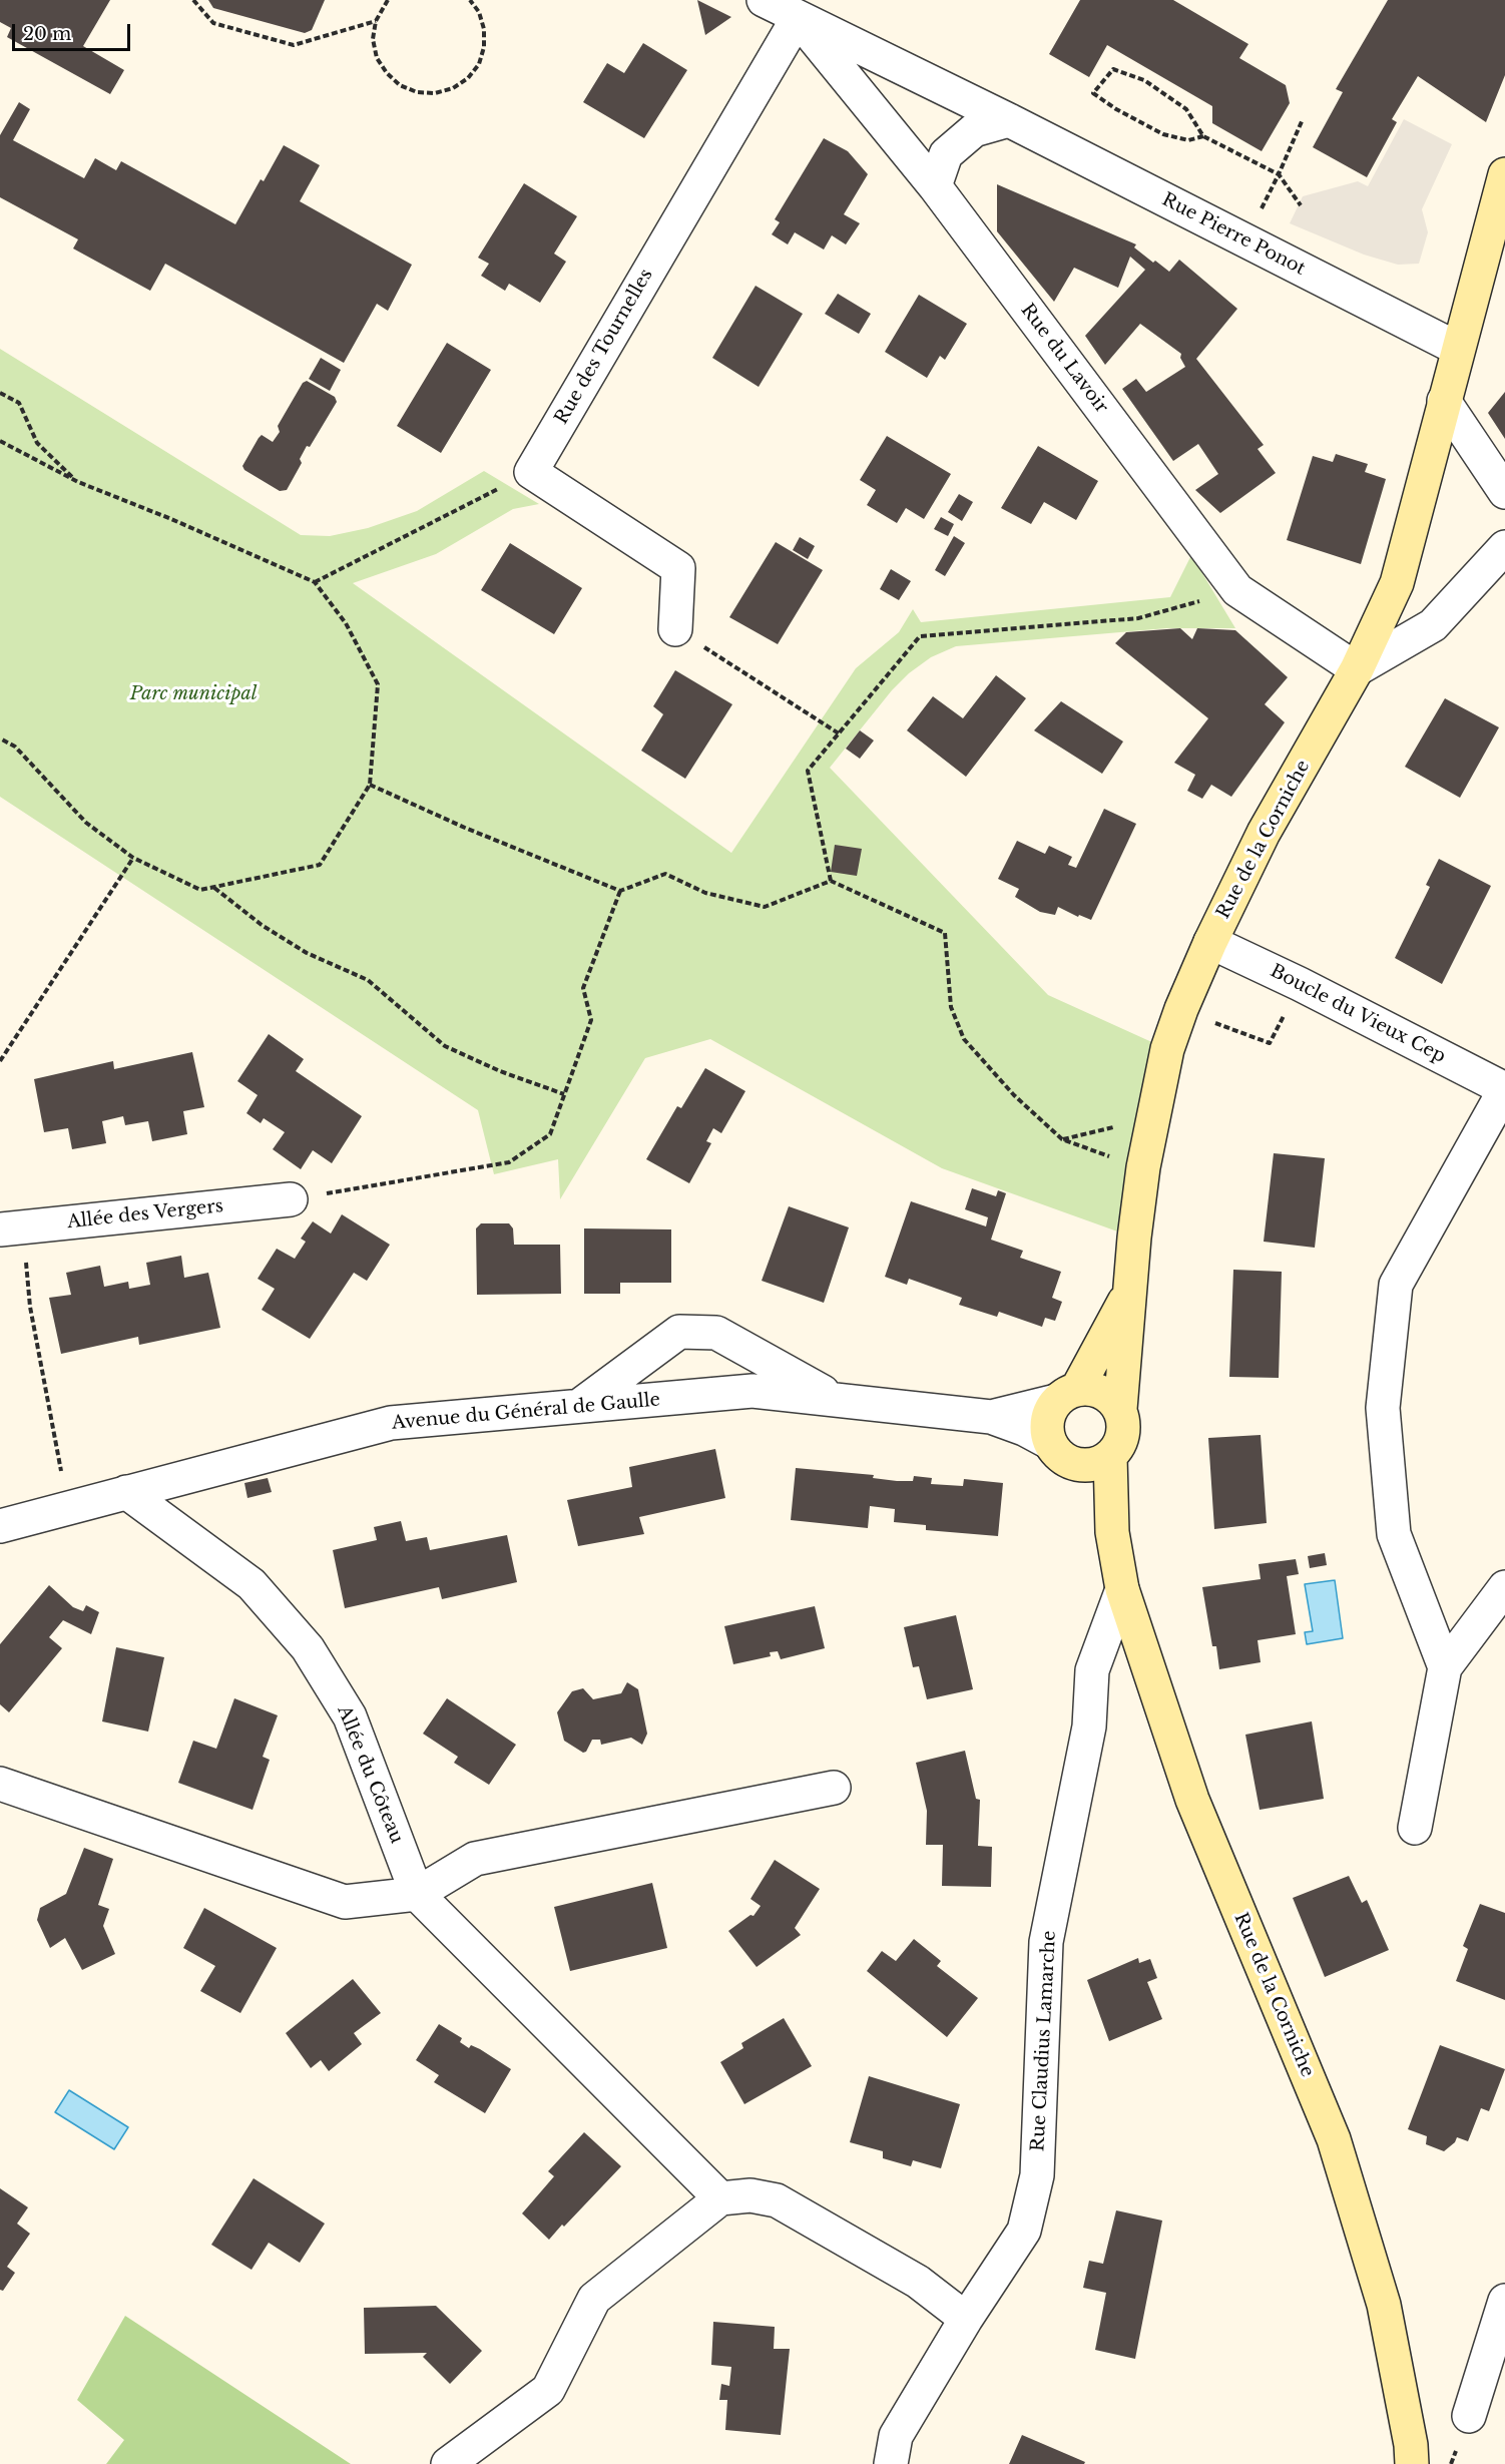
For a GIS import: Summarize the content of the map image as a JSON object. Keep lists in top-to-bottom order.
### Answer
{
  "streets": {
    "main road": ["Rue de la Corniche"],
    "street": [
      "Rue Pierre Ponot",
      "Rue des Tournelles",
      "Rue du Lavoir",
      "Boucle du Vieux Cep",
      "Allée des Vergers",
      "Avenue du Général de Gaulle",
      "Allée du Côteau",
      "Rue Claudius Lamarche"
    ]
  },
  "crossings": [
    ["Rue Pierre Ponot", "Rue des Tournelles"],
    ["Rue Pierre Ponot", "Rue du Lavoir"],
    ["Rue Pierre Ponot", "Rue de la Corniche"],
    ["Rue des Tournelles", "Rue du Lavoir"],
    ["Rue du Lavoir", "Rue de la Corniche"],
    ["Rue de la Corniche", "Boucle du Vieux Cep"],
    ["Rue de la Corniche", "Avenue du Général de Gaulle"],
    ["Rue de la Corniche", "Rue Claudius Lamarche"],
    ["Avenue du Général de Gaulle", "Allée du Côteau"]
  ],
  "parks": ["Parc municipal"],
  "scale_bar": "20 m"
}
